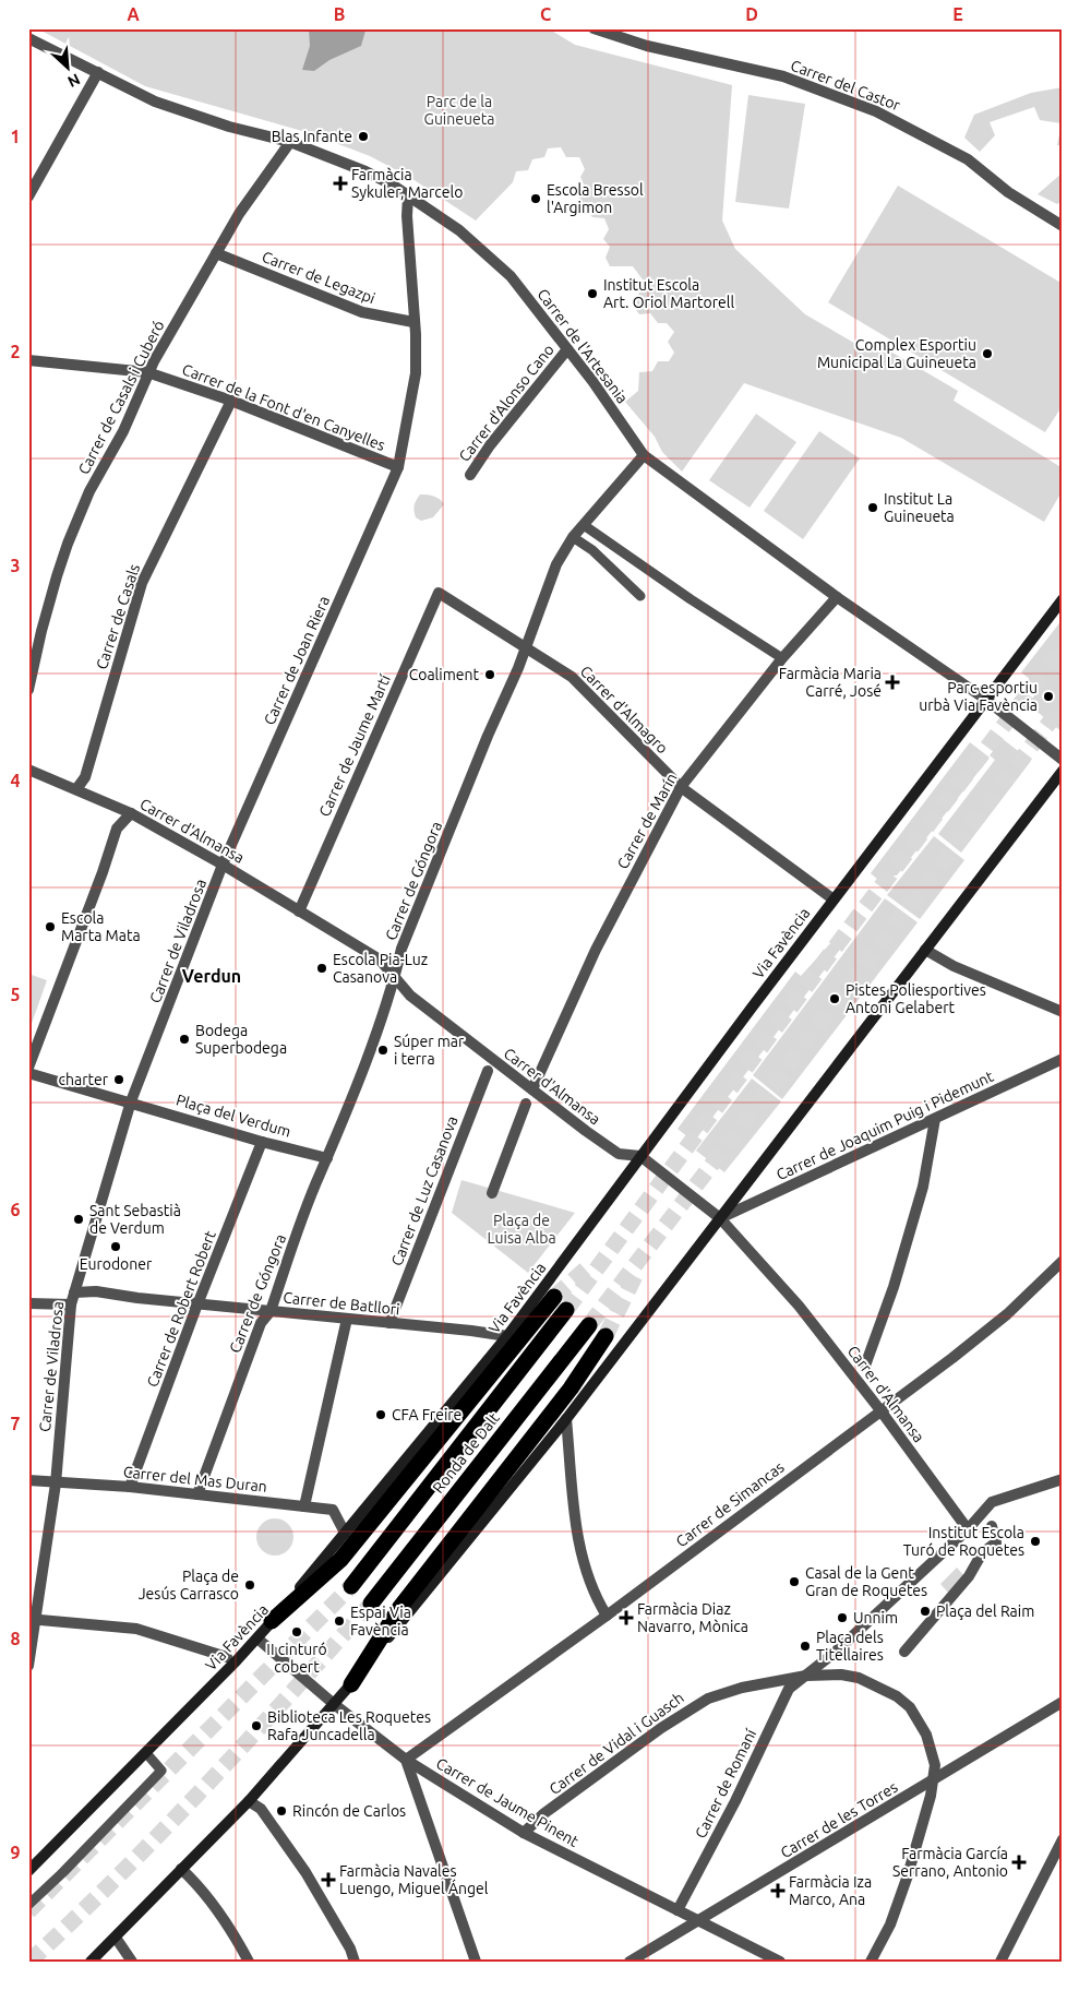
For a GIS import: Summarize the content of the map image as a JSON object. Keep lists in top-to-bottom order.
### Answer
{
  "streets": {
    "highway": ["Ronda de Dalt"],
    "street": [
      "Carrer del Castor",
      "Carrer de Legazpi",
      "Carrer de l'Artesania",
      "Carrer de Casals i Cuberó",
      "Carrer d'Alonso Cano",
      "Carrer de la Font d'en Canyelles",
      "Carrer de Casals",
      "Carrer de Joan Riera",
      "Carrer d'Almagro",
      "Carrer de Jaume Martí",
      "Carrer de Marín",
      "Carrer d'Almansa",
      "Carrer de Góngora",
      "Carrer de Viladrosa",
      "Via Favència",
      "Plaça del Verdum",
      "Carrer de Joaquim Puig i Pidemunt",
      "Carrer de Luz Casanova",
      "Carrer de Batllori",
      "Carrer de Robert Robert",
      "Carrer del Mas Duran",
      "Carrer de Simancas",
      "Carrer de Vidal i Guasch",
      "Carrer de Romaní",
      "Carrer de Jaume Pinent",
      "Carrer de les Torres"
    ]
  },
  "crossings": [
    ["Carrer de Legazpi", "Carrer de Casals i Cuberó"],
    ["Carrer de Legazpi", "Carrer de Joan Riera"],
    ["Carrer de l'Artesania", "Carrer de Casals i Cuberó"],
    ["Carrer de l'Artesania", "Carrer d'Alonso Cano"],
    ["Carrer de l'Artesania", "Carrer de Joan Riera"],
    ["Carrer de l'Artesania", "Carrer de Marín"],
    ["Carrer de l'Artesania", "Carrer de Góngora"],
    ["Carrer de l'Artesania", "Via Favència"],
    ["Carrer de Casals i Cuberó", "Carrer de la Font d'en Canyelles"],
    ["Carrer de la Font d'en Canyelles", "Carrer de Casals"],
    ["Carrer de la Font d'en Canyelles", "Carrer de Joan Riera"],
    ["Carrer de Casals", "Carrer d'Almansa"],
    ["Carrer de Joan Riera", "Carrer d'Almansa"],
    ["Carrer de Joan Riera", "Carrer de Viladrosa"],
    ["Carrer d'Almagro", "Carrer de Jaume Martí"],
    ["Carrer d'Almagro", "Carrer de Marín"],
    ["Carrer d'Almagro", "Carrer de Góngora"],
    ["Carrer d'Almagro", "Via Favència"],
    ["Carrer de Jaume Martí", "Carrer d'Almansa"],
    ["Carrer de Marín", "Carrer d'Almansa"],
    ["Carrer d'Almansa", "Carrer de Góngora"],
    ["Carrer d'Almansa", "Carrer de Viladrosa"],
    ["Carrer d'Almansa", "Via Favència"],
    ["Carrer d'Almansa", "Carrer de Joaquim Puig i Pidemunt"],
    ["Carrer d'Almansa", "Carrer de Simancas"],
    ["Carrer d'Almansa", "Carrer de Romaní"],
    ["Carrer de Góngora", "Plaça del Verdum"],
    ["Carrer de Góngora", "Carrer de Batllori"],
    ["Carrer de Góngora", "Carrer del Mas Duran"],
    ["Carrer de Viladrosa", "Plaça del Verdum"],
    ["Carrer de Viladrosa", "Carrer de Batllori"],
    ["Carrer de Viladrosa", "Carrer del Mas Duran"],
    ["Via Favència", "Carrer de Batllori"],
    ["Via Favència", "Carrer del Mas Duran"],
    ["Via Favència", "Carrer de Jaume Pinent"],
    ["Plaça del Verdum", "Carrer de Robert Robert"],
    ["Carrer de Luz Casanova", "Carrer de Batllori"],
    ["Carrer de Batllori", "Carrer de Robert Robert"],
    ["Carrer de Robert Robert", "Carrer del Mas Duran"],
    ["Carrer de Simancas", "Carrer de Jaume Pinent"],
    ["Carrer de Vidal i Guasch", "Carrer de Romaní"],
    ["Carrer de Vidal i Guasch", "Carrer de Jaume Pinent"],
    ["Carrer de Vidal i Guasch", "Carrer de les Torres"],
    ["Carrer de Romaní", "Carrer de Jaume Pinent"],
    ["Carrer de Jaume Pinent", "Carrer de les Torres"]
  ],
  "districts": ["Verdun"],
  "parks": ["Parc de la Guineueta", "Plaça de Luisa Alba"],
  "places": {
    "other": [
      "Blas Infante",
      "Escola Bressol l'Argimon",
      "Institut Escola Art. Oriol Martorell",
      "Complex Esportiu Municipal La Guineueta",
      "Institut La Guineueta",
      "Coaliment",
      "Parc esportiu urbà Via Favència",
      "Escola Marta Mata",
      "Escola Pia-Luz Casanova",
      "Pistes Poliesportives Antoni Gelabert",
      "Bodega Superbodega",
      "Súper mar i terra",
      "charter",
      "Sant Sebastià de Verdum",
      "Eurodoner",
      "CFA Freire",
      "Institut Escola Turó de Roquetes",
      "Casal de la Gent Gran de Roquetes",
      "Plaça de Jesús Carrasco",
      "Plaça del Raim",
      "Unnim",
      "Espai Via Favència",
      "II cinturó cobert",
      "Plaça dels Titellaires",
      "Biblioteca Les Roquetes Rafa Juncadella",
      "Rincón de Carlos"
    ],
    "health": [
      "Farmàcia Sykuler, Marcelo",
      "Farmàcia Maria Carré, José",
      "Farmàcia Diaz Navarro, Mònica",
      "Farmàcia García Serrano, Antonio",
      "Farmàcia Navales Luengo, Miguel Ángel",
      "Farmàcia Iza Marco, Ana"
    ]
  },
  "north": "bottom right",
  "grid": {
    "columns": [
      "A",
      "B",
      "C",
      "D",
      "E"
    ],
    "rows": [
      "1",
      "2",
      "3",
      "4",
      "5",
      "6",
      "7",
      "8",
      "9"
    ]
  }
}
